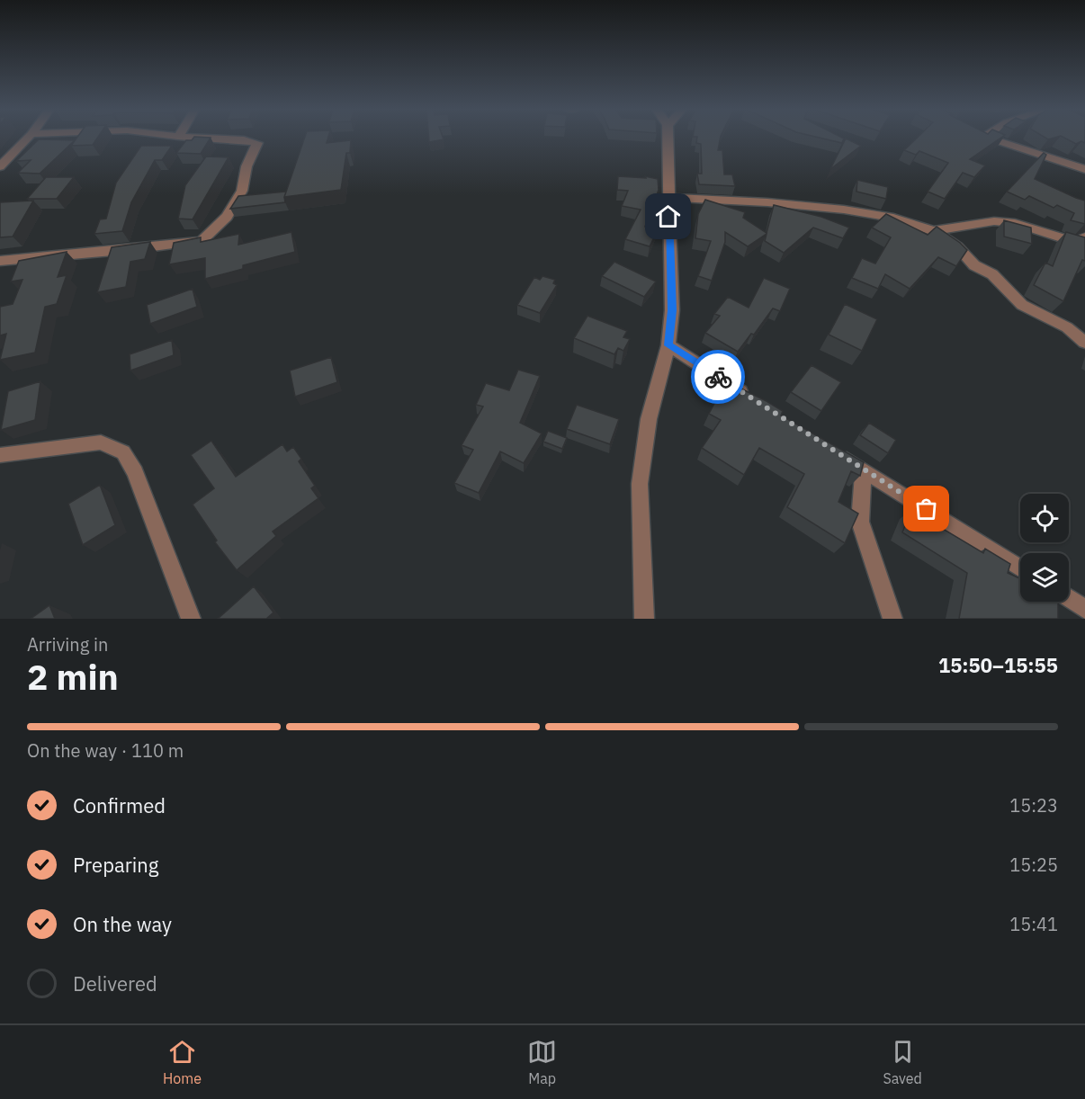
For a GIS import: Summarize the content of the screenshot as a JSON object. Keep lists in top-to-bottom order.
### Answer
{
  "page": {
    "heading": ["2 min", "Arriving in", "15:50–15:55"],
    "bar": "On the way · 110 m",
    "list": [
      ["Confirmed", "15:23"],
      ["Preparing", "15:25"],
      ["On the way", "15:41"],
      "Delivered"
    ],
    "tabs": ["Home", "Map", "Saved"]
  }
}
